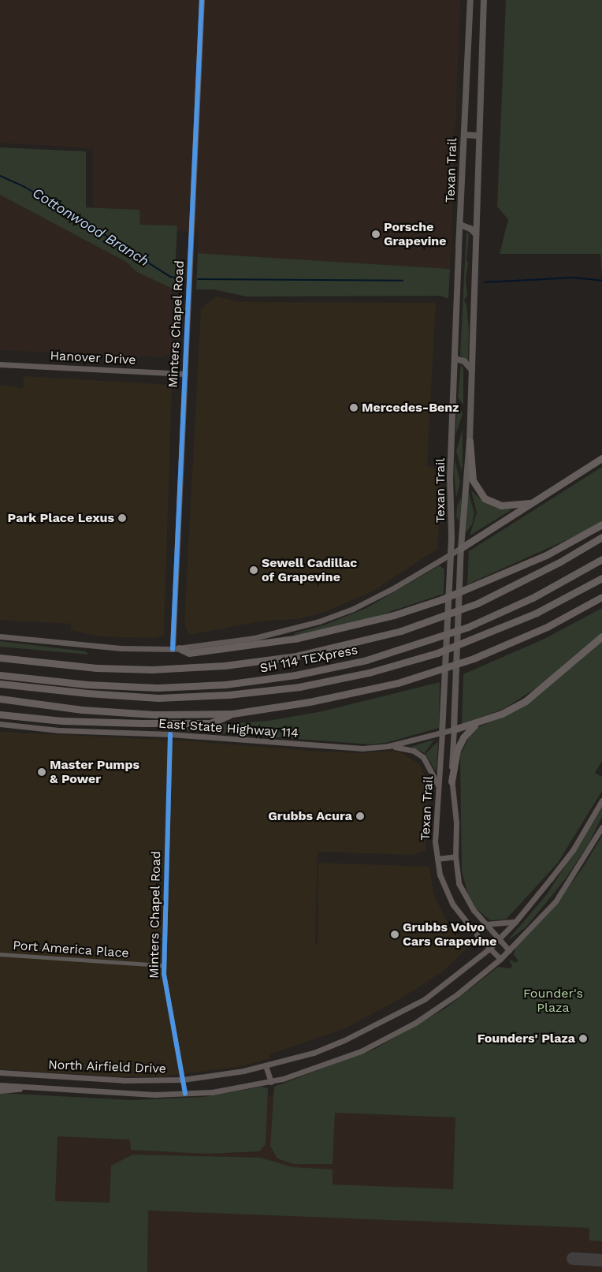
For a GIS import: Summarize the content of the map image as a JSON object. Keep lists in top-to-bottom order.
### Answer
{
  "streets": {
    "highway": ["SH 114 TEXpress"],
    "main road": [
      "Texan Trail",
      "Minters Chapel Road",
      "Hanover Drive",
      "East State Highway 114",
      "North Airfield Drive"
    ],
    "street": ["Port America Place"]
  },
  "crossings": [
    ["Texan Trail", "East State Highway 114"],
    ["Texan Trail", "North Airfield Drive"],
    ["Minters Chapel Road", "Hanover Drive"],
    ["Minters Chapel Road", "East State Highway 114"],
    ["Minters Chapel Road", "Port America Place"],
    ["Minters Chapel Road", "North Airfield Drive"]
  ],
  "water": ["Cottonwood Branch"],
  "parks": ["Founder's Plaza"],
  "places": [
    "Porsche Grapevine",
    "Mercedes-Benz",
    "Park Place Lexus",
    "Sewell Cadillac of Grapevine",
    "Master Pumps & Power",
    "Grubbs Acura",
    "Grubbs Volvo Cars Grapevine",
    "Founders' Plaza"
  ]
}
